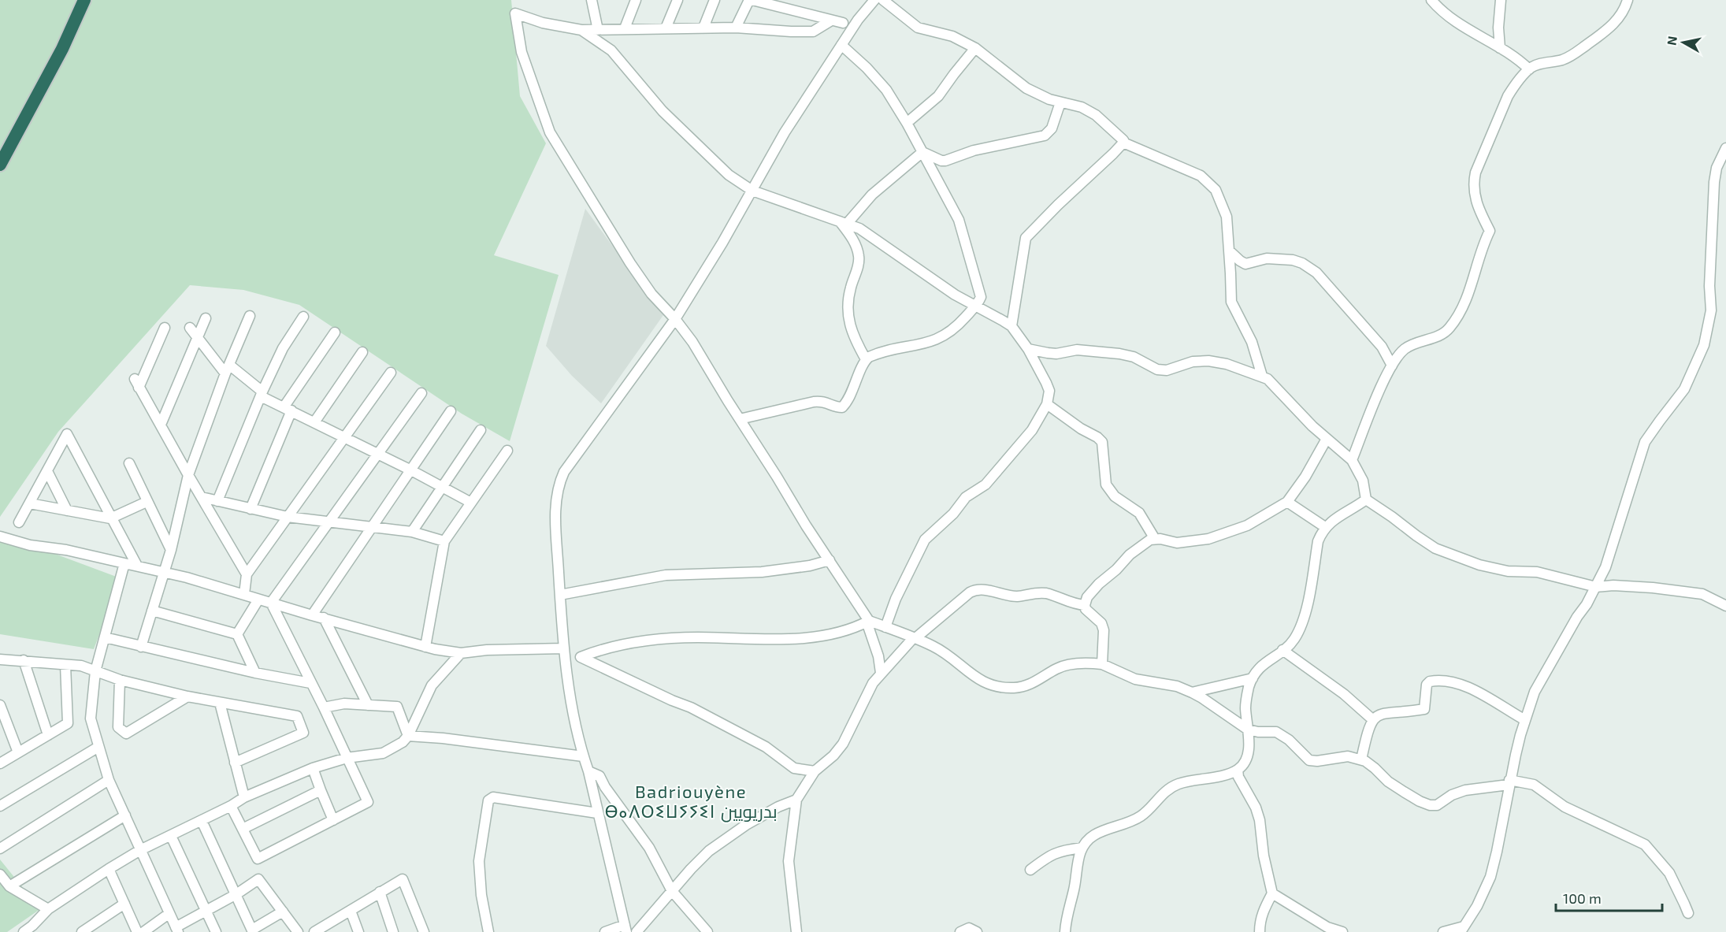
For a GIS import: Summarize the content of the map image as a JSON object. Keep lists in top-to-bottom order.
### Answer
{
  "districts": ["Badriouyène ⴱⴰⴷⵔⵉⵡⵢⵢⵉⵏ بدريويين"],
  "scale_bar": "100 m",
  "north": "left"
}
